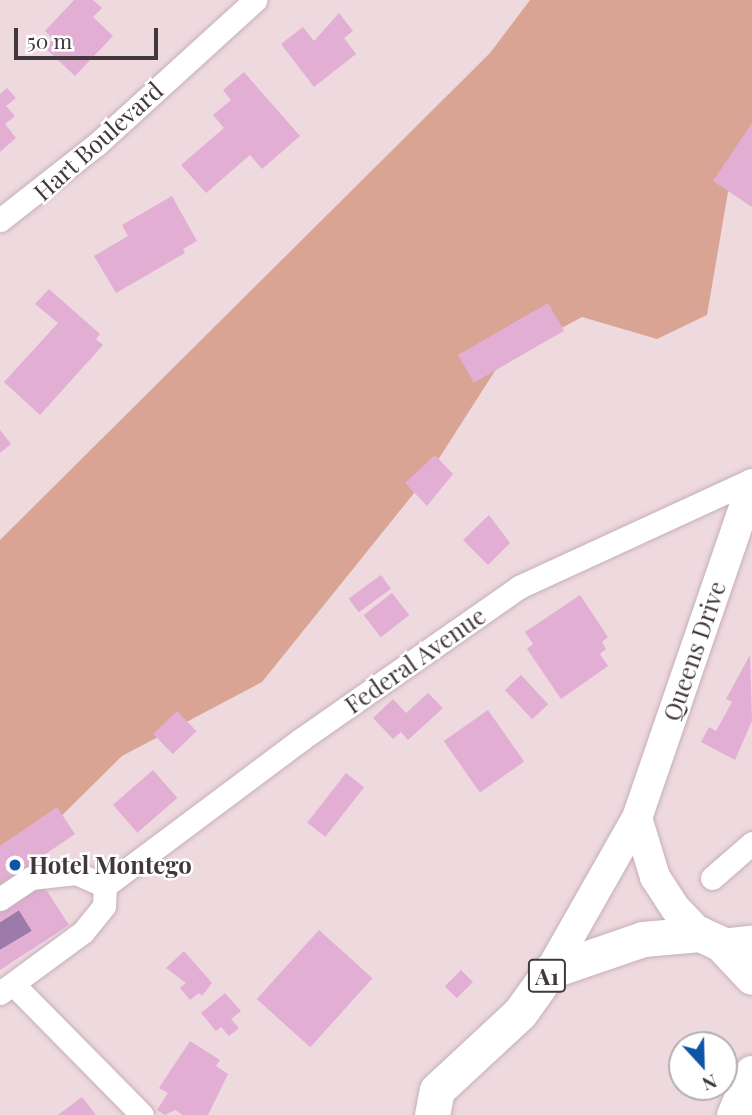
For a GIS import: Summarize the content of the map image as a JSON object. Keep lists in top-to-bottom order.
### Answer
{
  "streets": {
    "highway": ["A1"],
    "main road": ["Queens Drive"],
    "street": ["Hart Boulevard", "Federal Avenue"]
  },
  "crossings": [
    ["Queens Drive", "Federal Avenue"],
    ["Queens Drive", "A1"]
  ],
  "places": ["Hotel Montego"],
  "scale_bar": "50 m",
  "north": "bottom"
}
